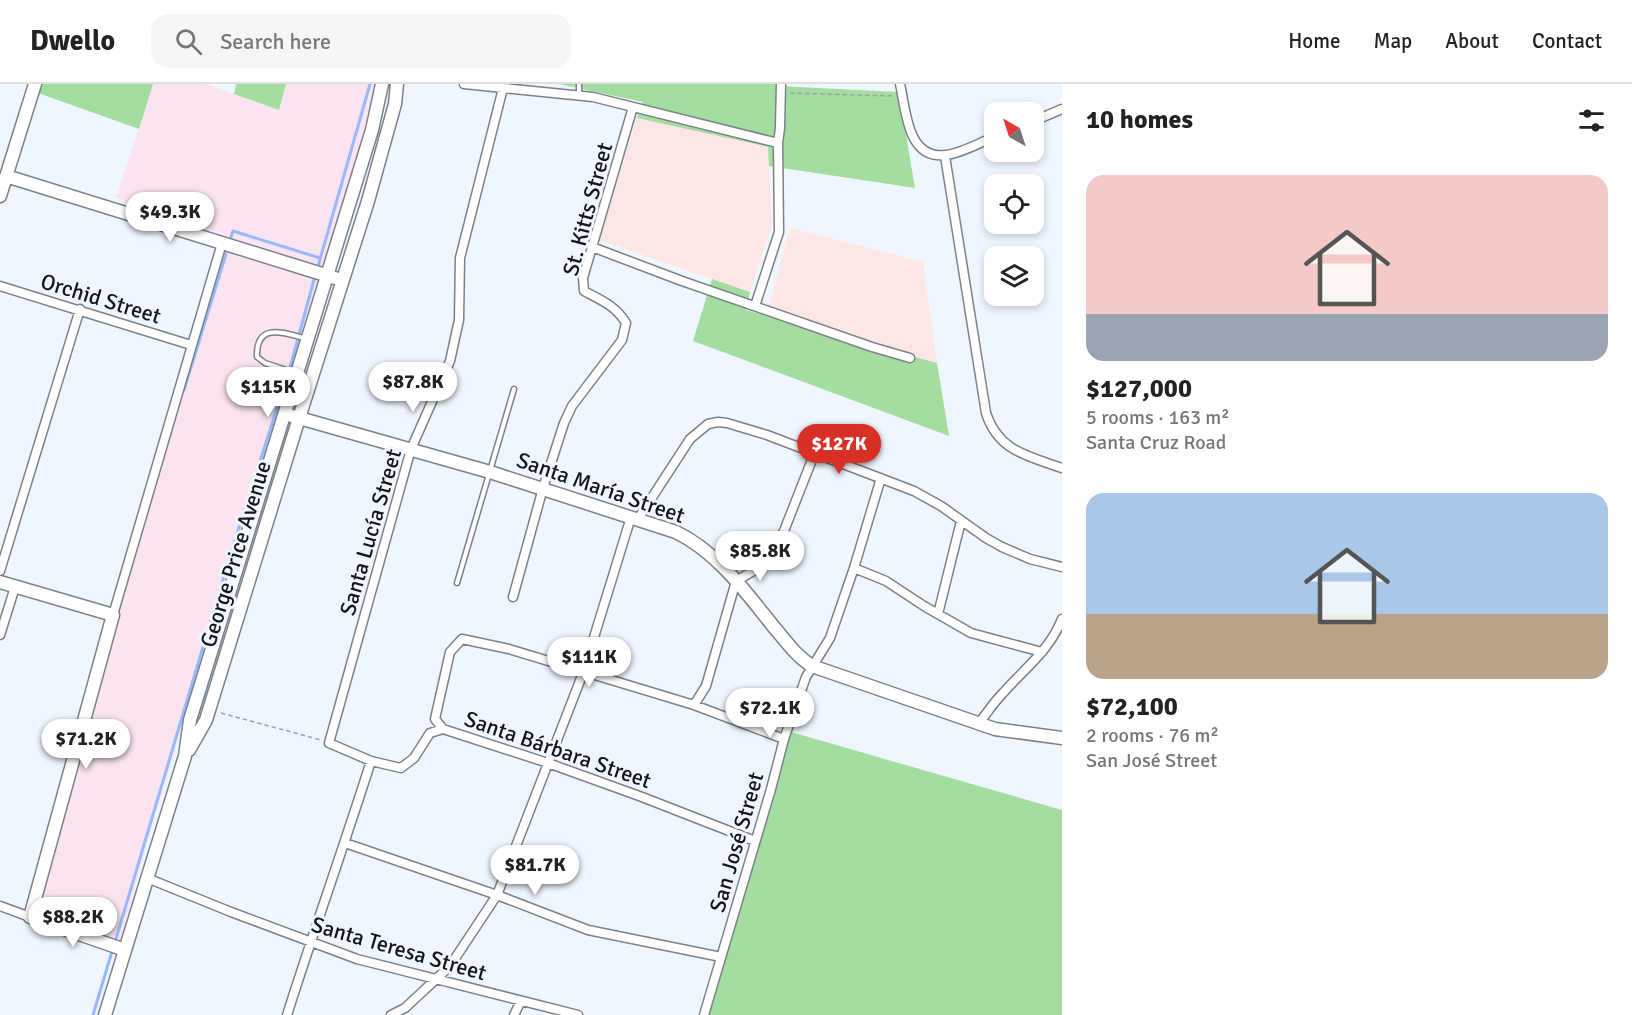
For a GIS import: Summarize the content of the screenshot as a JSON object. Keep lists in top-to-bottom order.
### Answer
{
  "streets": {
    "street": [
      "St. Kitts Street",
      "Orchid Street",
      "Santa María Street",
      "Santa Lucía Street",
      "George Price Avenue",
      "Santa Bárbara Street",
      "San José Street",
      "Santa Teresa Street"
    ]
  },
  "crossings": [
    ["St. Kitts Street", "Santa María Street"],
    ["Santa María Street", "Santa Lucía Street"],
    ["Santa María Street", "George Price Avenue"],
    ["Santa María Street", "San José Street"],
    ["Santa Lucía Street", "Santa Bárbara Street"],
    ["George Price Avenue", "Santa Teresa Street"],
    ["Santa Bárbara Street", "San José Street"]
  ],
  "north": "top left",
  "page": {
    "header": "Dwello",
    "search": "Search here",
    "nav": [
      "Home",
      "Map",
      "About",
      "Contact"
    ],
    "heading": "10 homes",
    "list": [
      {
        "name": "$127,000",
        "note": "5 rooms · 163 m² · Santa Cruz Road"
      },
      {
        "name": "$72,100",
        "note": "2 rooms · 76 m² · San José Street"
      }
    ],
    "price": [
      "$49.3K",
      "$87.8K",
      "$115K",
      "$127K",
      "$85.8K",
      "$111K",
      "$72.1K",
      "$71.2K",
      "$81.7K",
      "$88.2K"
    ]
  }
}
